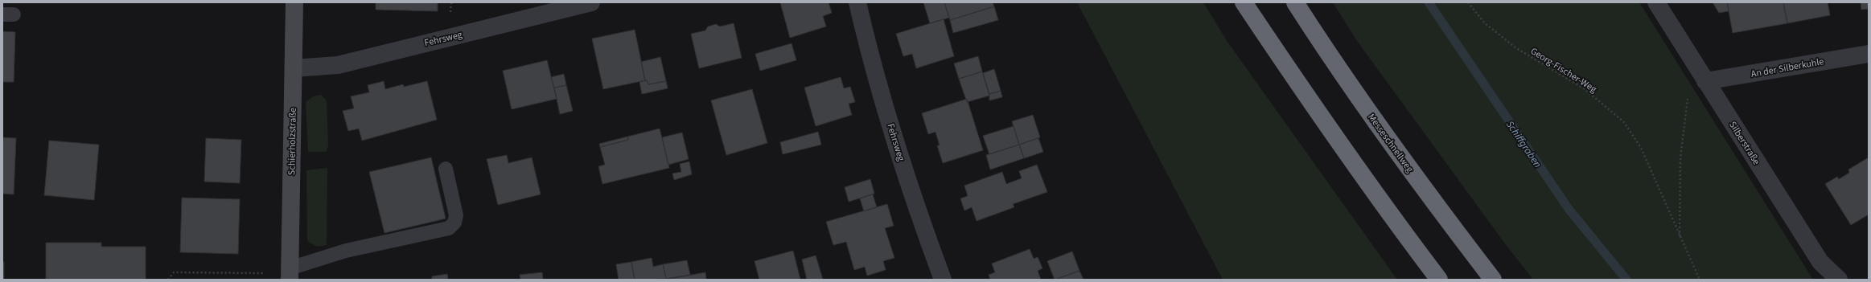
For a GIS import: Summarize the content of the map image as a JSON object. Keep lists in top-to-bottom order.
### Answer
{
  "streets": {
    "highway": ["Messeschnellweg"],
    "street": [
      "Fehrsweg",
      "An der Silberkuhle",
      "Schierholzstraße",
      "Silberstraße"
    ],
    "path": ["Georg-Fischer-Weg"]
  },
  "crossings": [
    ["Fehrsweg", "Schierholzstraße"],
    ["An der Silberkuhle", "Silberstraße"]
  ],
  "water": ["Schiffgraben"]
}
